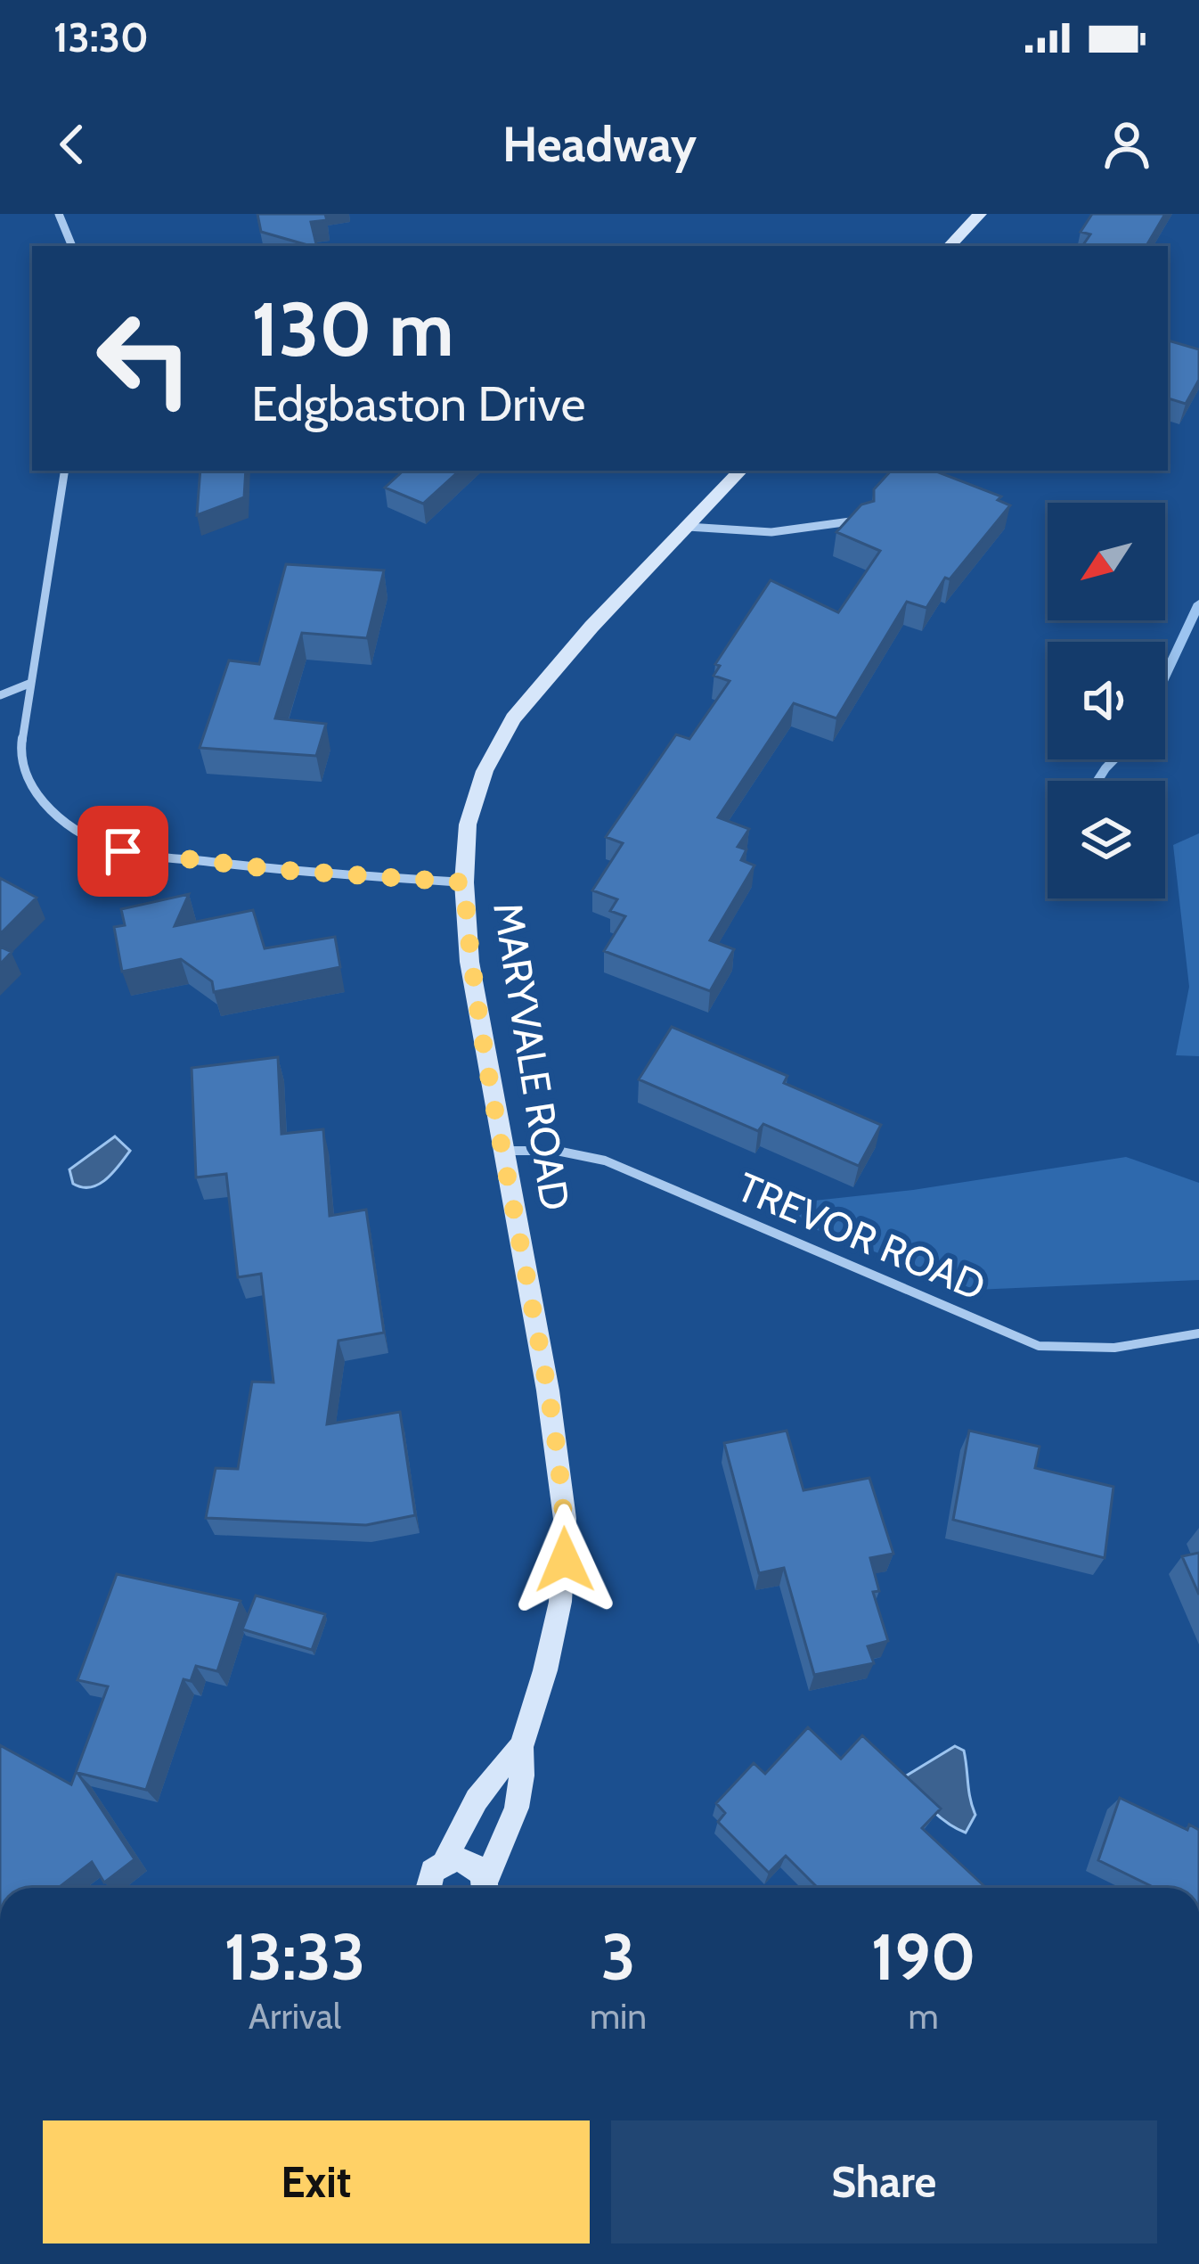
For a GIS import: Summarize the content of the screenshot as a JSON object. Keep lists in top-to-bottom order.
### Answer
{
  "streets": {
    "street": ["MARYVALE ROAD", "TREVOR ROAD"]
  },
  "crossings": [
    ["MARYVALE ROAD", "TREVOR ROAD"]
  ],
  "north": "bottom left",
  "page": {
    "status": "13:30",
    "header": "Headway",
    "turn": ["130 m", "Edgbaston Drive"],
    "eta": [
      "13:33",
      "Arrival",
      "3",
      "min",
      "190",
      "m"
    ],
    "buttons": ["Exit", "Share"]
  }
}
